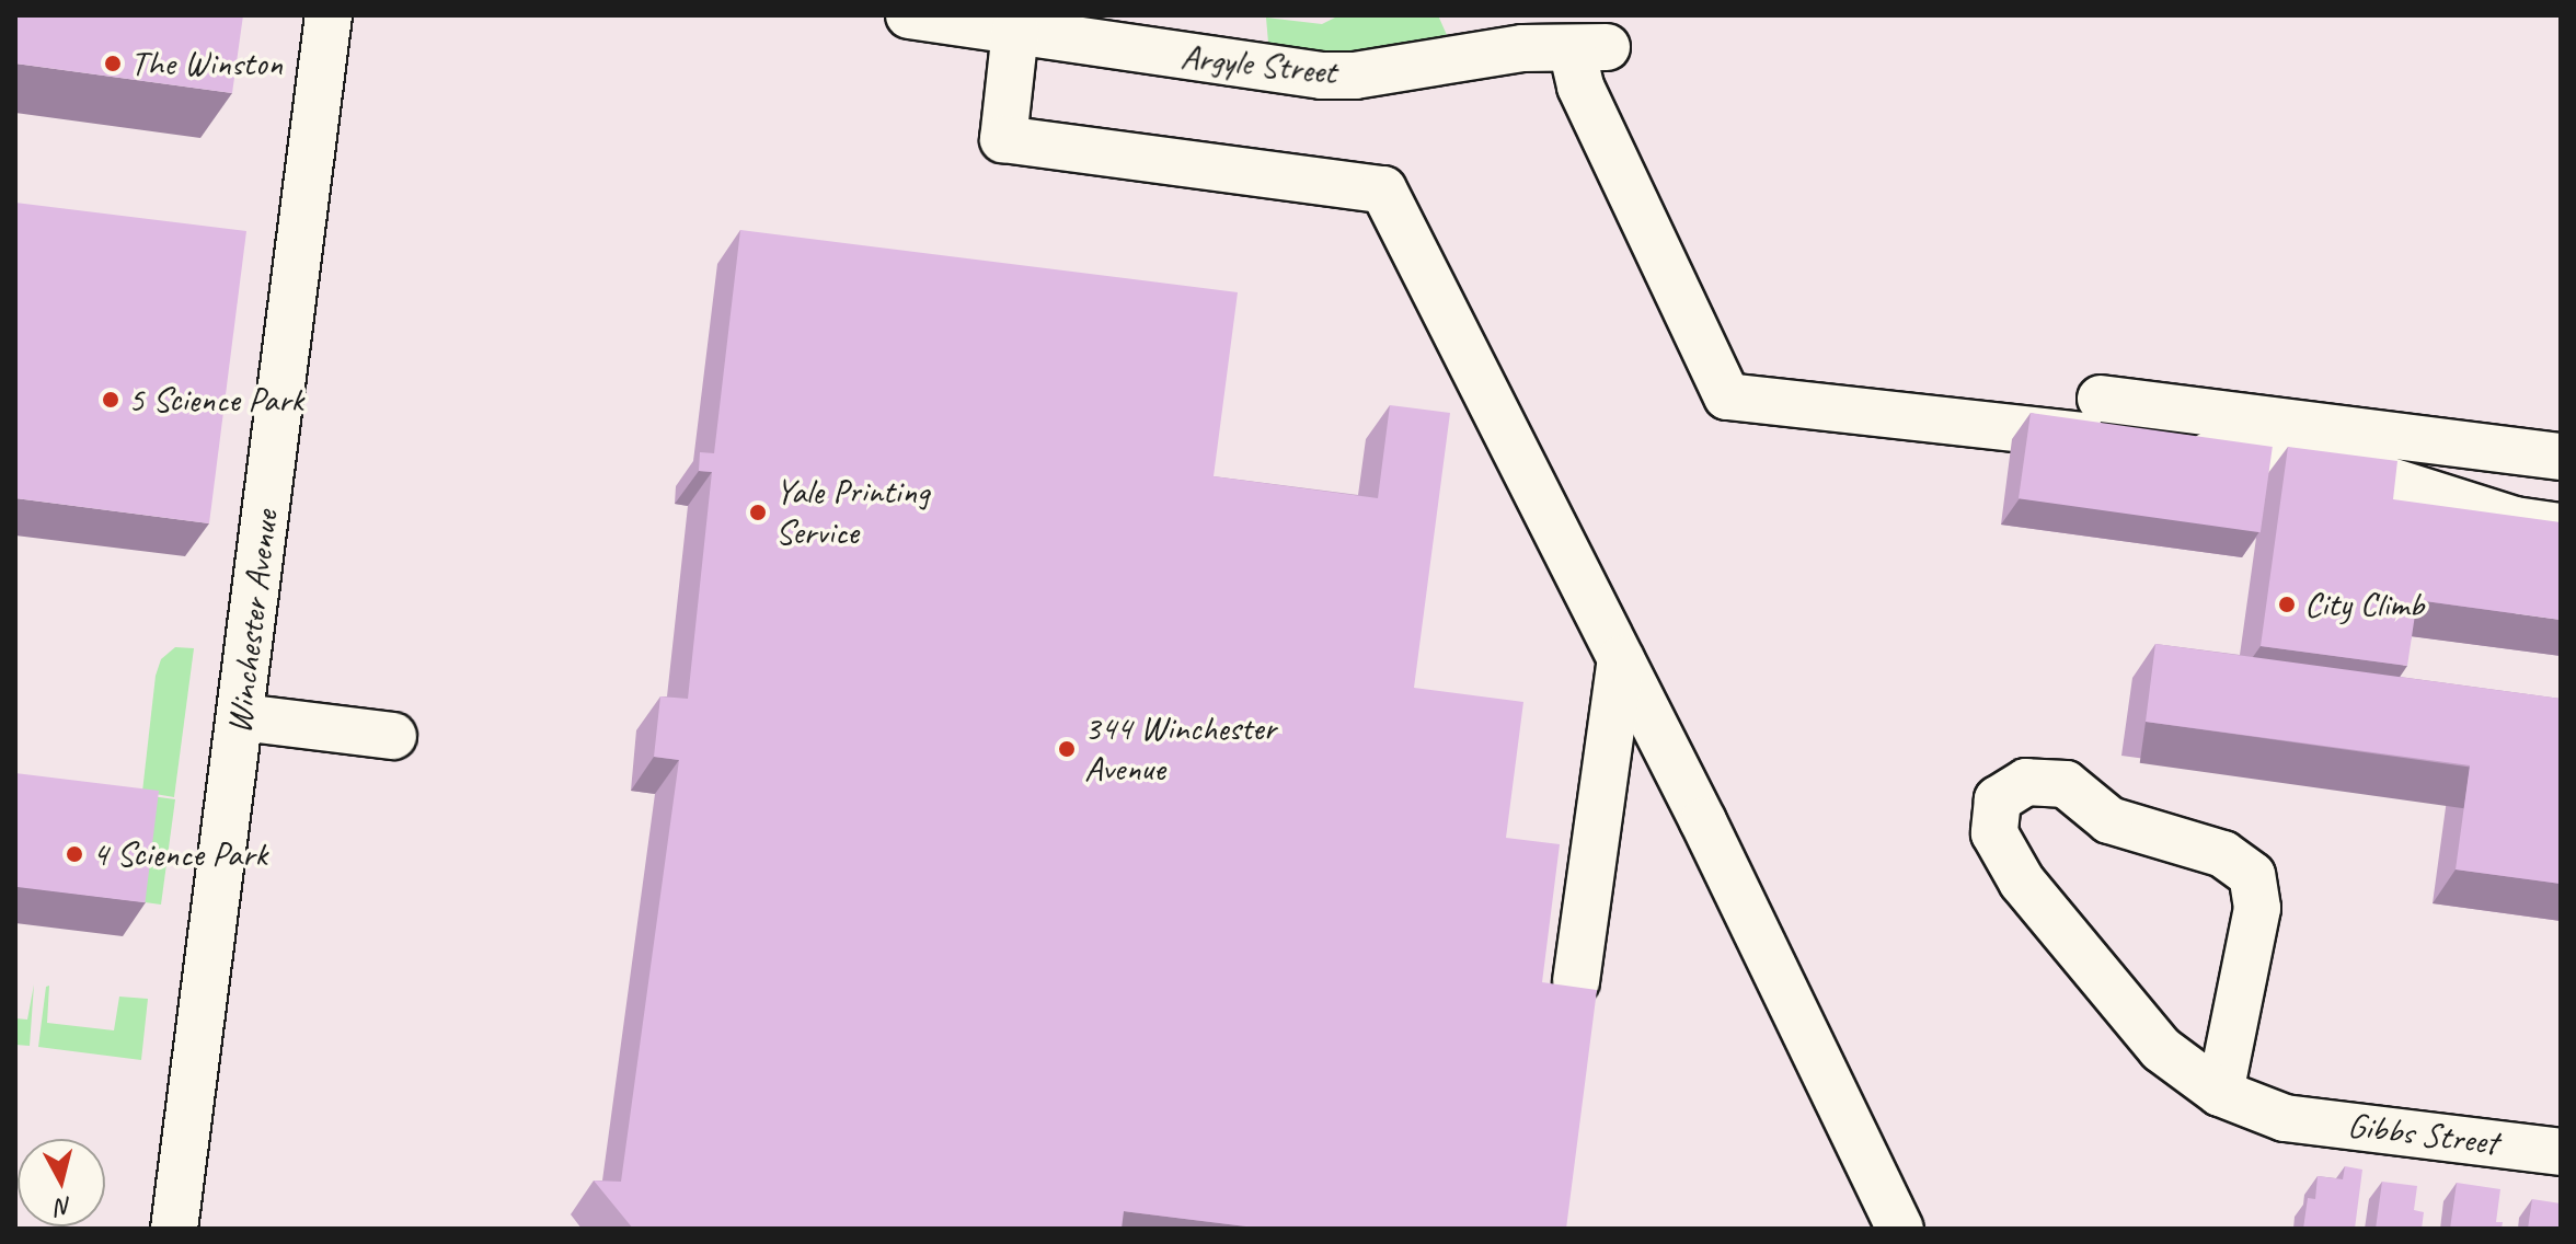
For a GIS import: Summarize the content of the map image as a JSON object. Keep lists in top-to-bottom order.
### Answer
{
  "streets": {
    "street": ["Argyle Street", "Winchester Avenue", "Gibbs Street"]
  },
  "places": [
    "The Winston",
    "5 Science Park",
    "Yale Printing Service",
    "City Climb",
    "344 Winchester Avenue",
    "4 Science Park"
  ],
  "north": "bottom"
}
